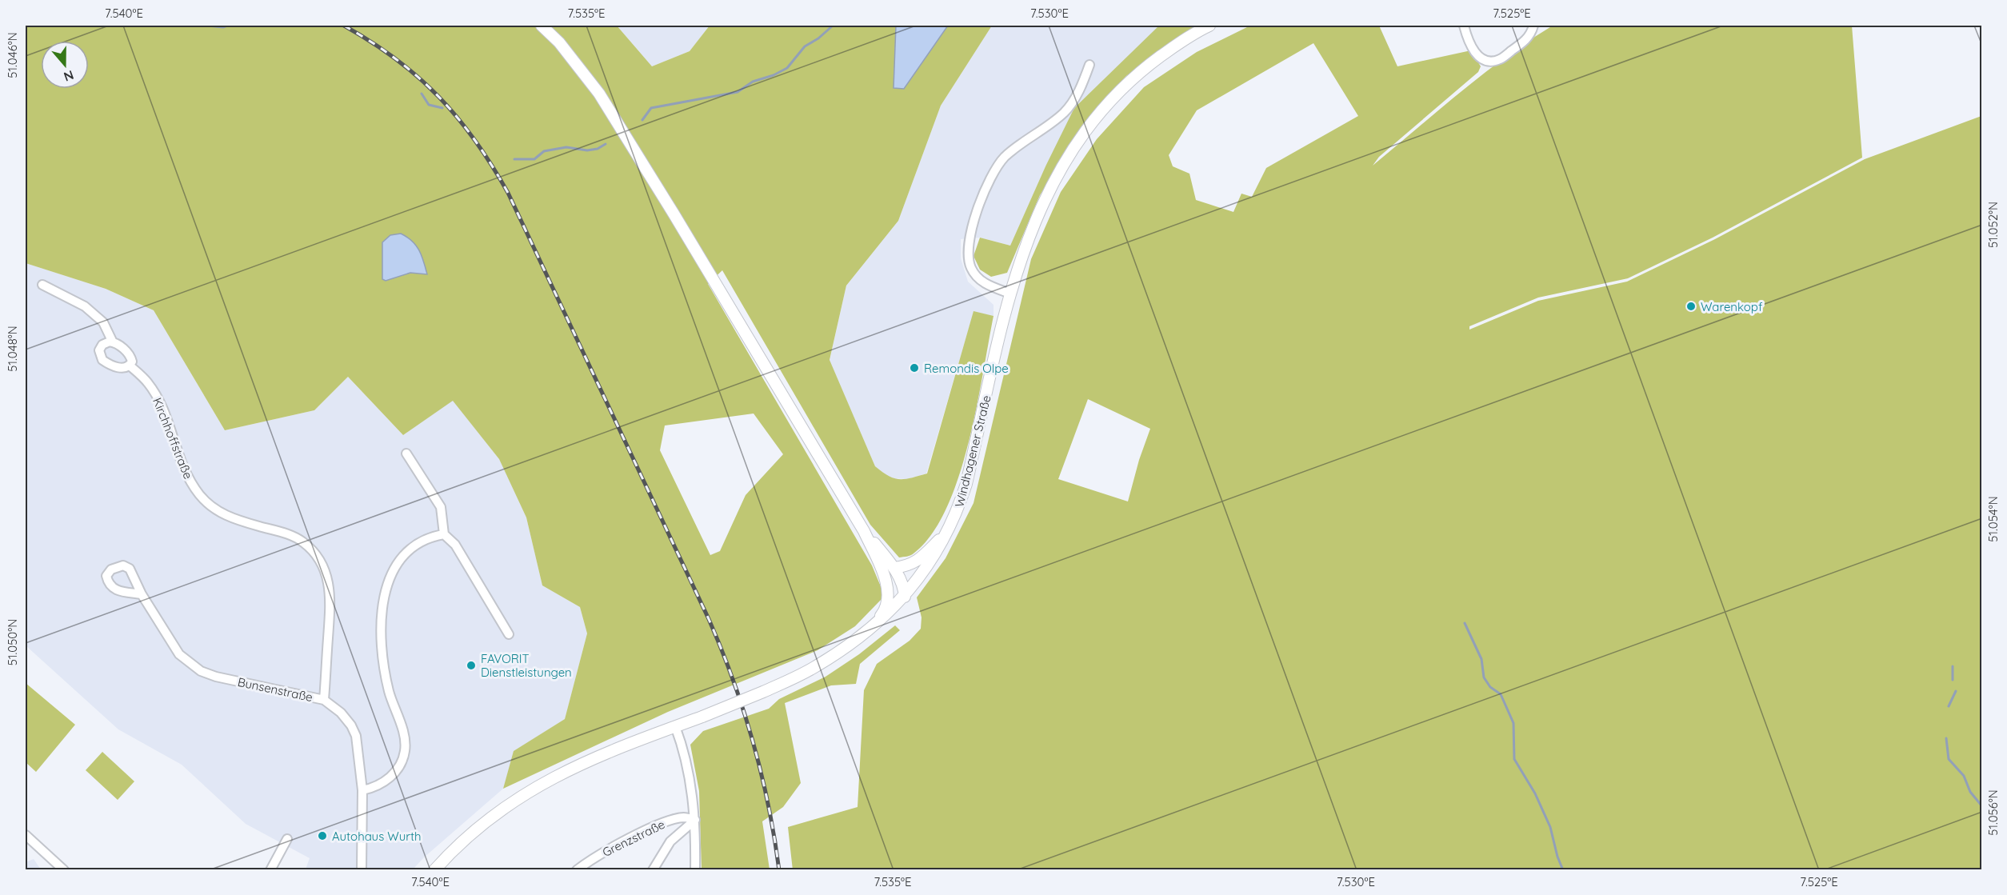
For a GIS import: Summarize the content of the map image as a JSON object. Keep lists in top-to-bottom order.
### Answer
{
  "streets": {
    "main road": ["Windhagener Straße"],
    "street": ["Kirchhoffstraße", "Bunsenstraße", "Grenzstraße"]
  },
  "crossings": [
    ["Kirchhoffstraße", "Bunsenstraße"]
  ],
  "places": [
    "Warenkopf",
    "Remondis Olpe",
    "FAVORIT Dienstleistungen",
    "Autohaus Wurth"
  ],
  "north": "bottom",
  "coordinates": [
    "7.540°E",
    "7.535°E",
    "7.530°E",
    "7.525°E",
    "51.046°N",
    "51.052°N",
    "51.048°N",
    "51.054°N",
    "51.050°N",
    "51.056°N"
  ]
}
